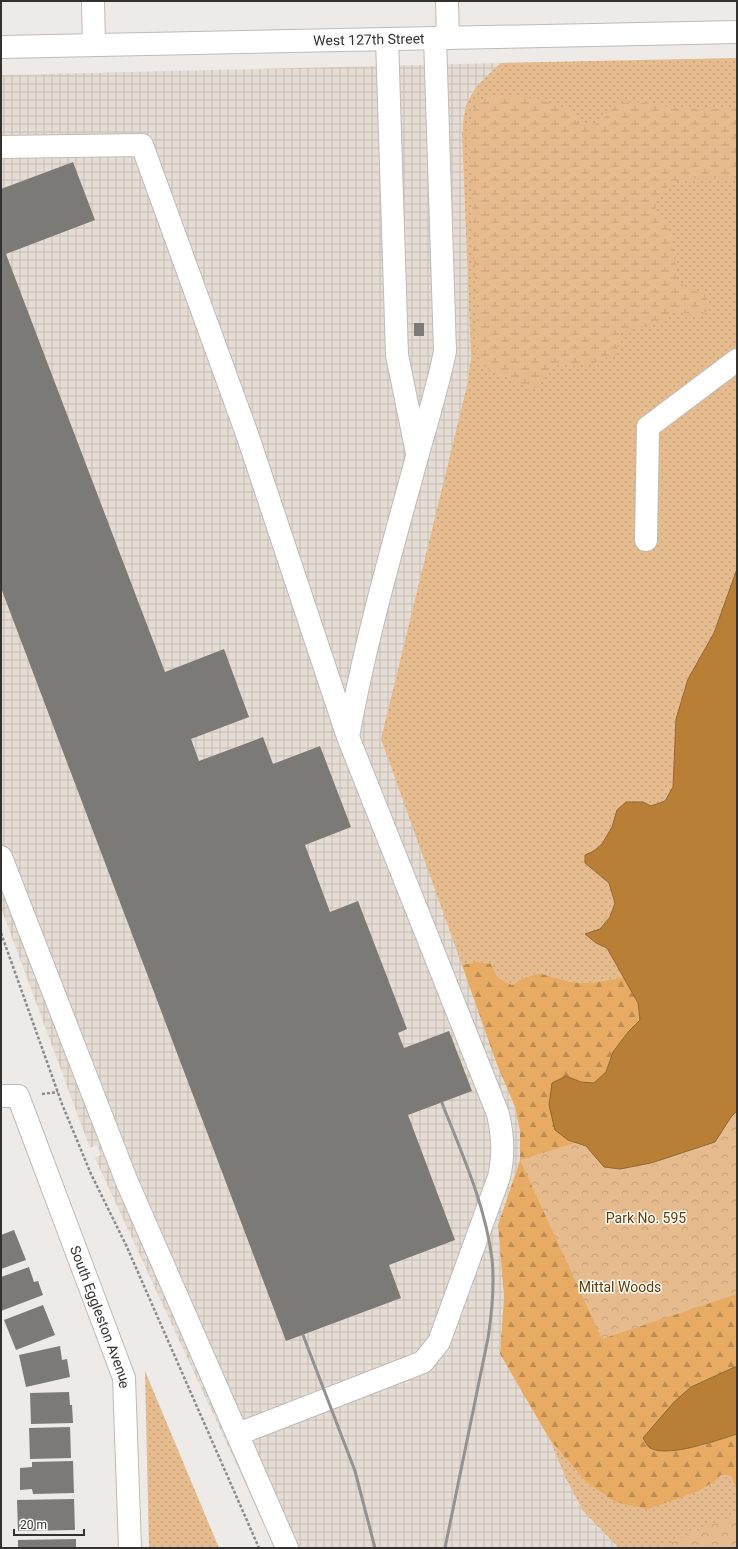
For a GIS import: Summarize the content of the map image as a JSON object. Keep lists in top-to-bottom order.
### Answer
{
  "streets": {
    "main road": ["West 127th Street", "South Eggleston Avenue"]
  },
  "parks": ["Park No. 595", "Mittal Woods"],
  "scale_bar": "20 m"
}
